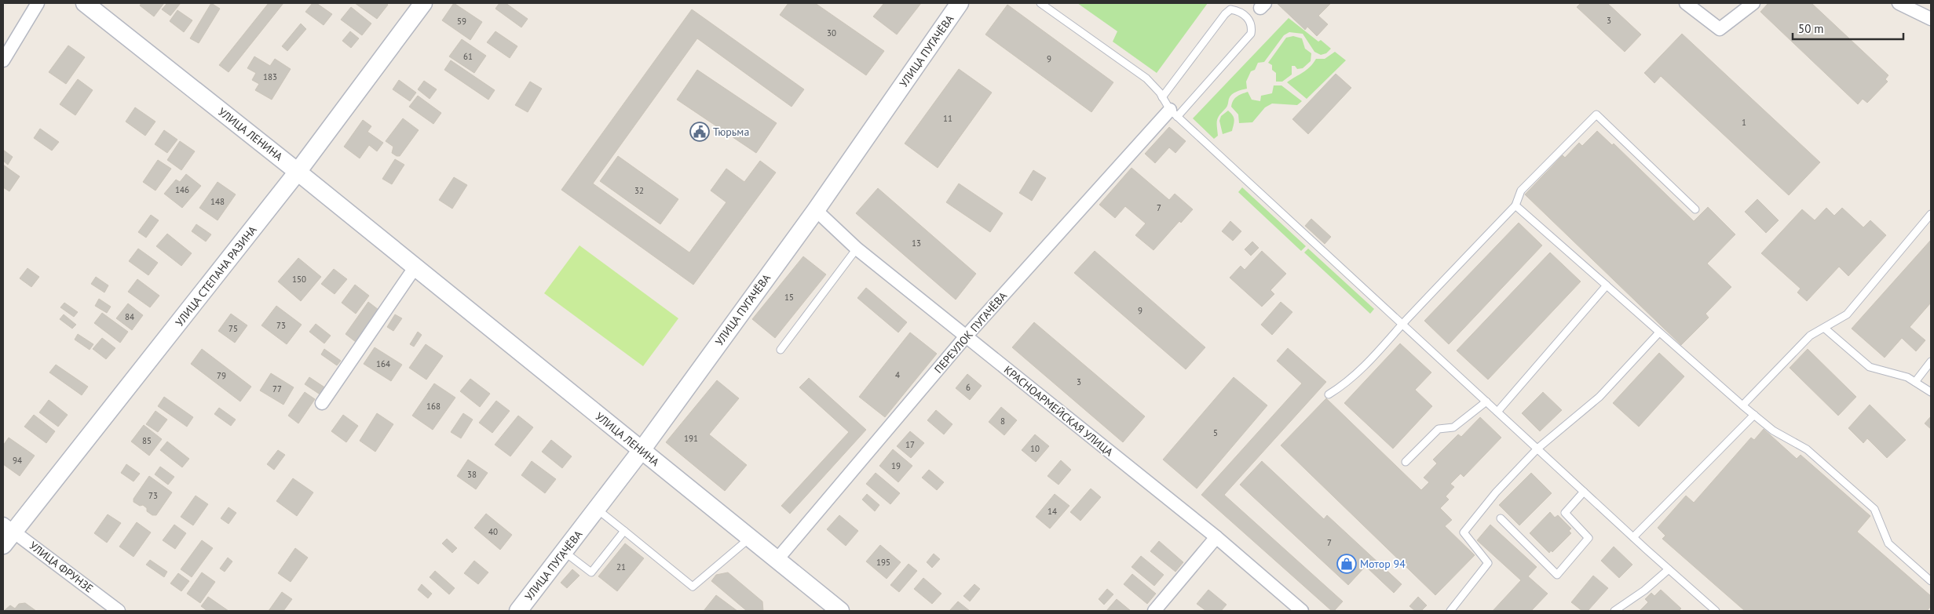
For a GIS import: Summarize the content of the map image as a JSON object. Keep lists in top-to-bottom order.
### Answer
{
  "streets": {
    "main road": ["УЛИЦА ПУГАЧЁВА", "УЛИЦА ЛЕНИНА", "УЛИЦА СТЕПАНА РАЗИНА"],
    "street": ["ПЕРЕУЛОК ПУГАЧЁВА", "КРАСНОАРМЕЙСКАЯ УЛИЦА", "УЛИЦА ФРУНЗЕ"]
  },
  "crossings": [
    ["УЛИЦА ПУГАЧЁВА", "УЛИЦА ЛЕНИНА"],
    ["УЛИЦА ПУГАЧЁВА", "КРАСНОАРМЕЙСКАЯ УЛИЦА"],
    ["УЛИЦА ЛЕНИНА", "УЛИЦА СТЕПАНА РАЗИНА"],
    ["УЛИЦА ЛЕНИНА", "ПЕРЕУЛОК ПУГАЧЁВА"],
    ["УЛИЦА СТЕПАНА РАЗИНА", "УЛИЦА ФРУНЗЕ"],
    ["ПЕРЕУЛОК ПУГАЧЁВА", "КРАСНОАРМЕЙСКАЯ УЛИЦА"]
  ],
  "places": {
    "public building": ["Тюрьма"],
    "shop": ["Мотор 94"]
  },
  "house_numbers": [
    "3",
    "59",
    "30",
    "61",
    "9",
    "183",
    "11",
    "1",
    "146",
    "32",
    "148",
    "7",
    "13",
    "150",
    "15",
    "9",
    "84",
    "73",
    "75",
    "164",
    "4",
    "79",
    "3",
    "6",
    "77",
    "168",
    "8",
    "5",
    "191",
    "85",
    "17",
    "10",
    "94",
    "19",
    "38",
    "73",
    "14",
    "40",
    "7",
    "195",
    "21"
  ],
  "scale_bar": "50 m"
}
